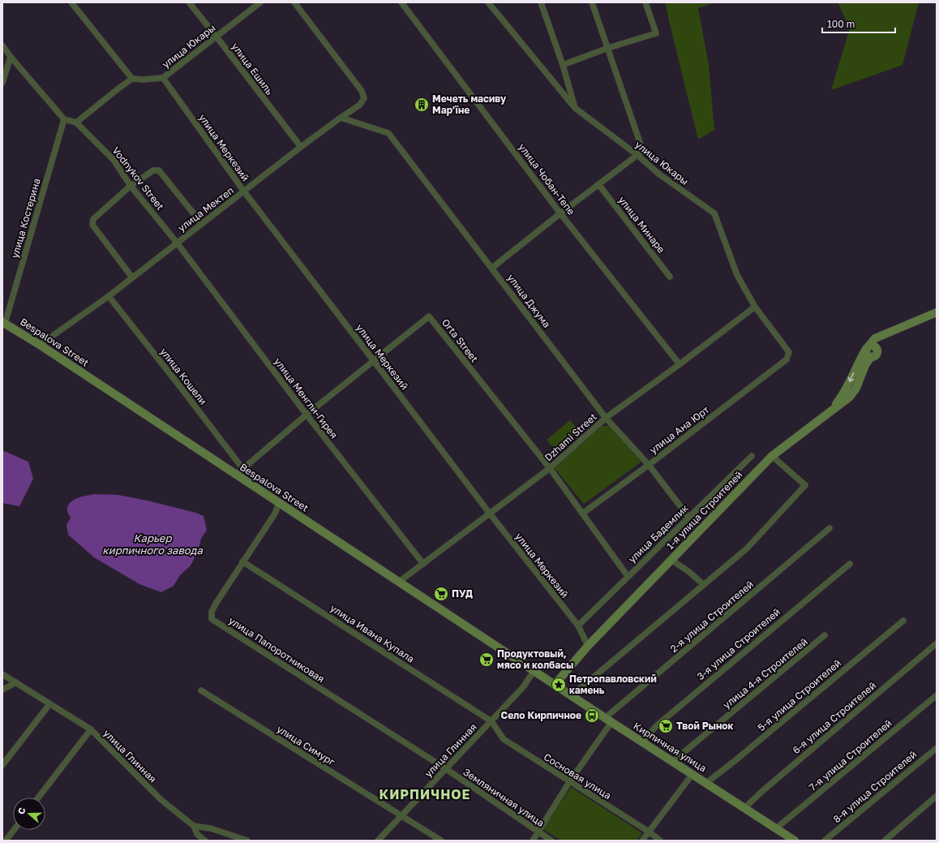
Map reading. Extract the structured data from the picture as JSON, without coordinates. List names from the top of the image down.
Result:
{
  "streets": {
    "main road": ["Bespalova Street", "1-я улица Строителей", "Кирпичная улица"],
    "street": [
      "улица Юкары",
      "улица Ешиль",
      "улица Меркезий",
      "Vodnykov Street",
      "улица Чобан-Тепе",
      "улица Мектеп",
      "улица Костерина",
      "улица Минаре",
      "улица Джума",
      "Orta Street",
      "улица Кошели",
      "улица Менгли-Гирея",
      "улица Ана Юрт",
      "Dzhami Street",
      "улица Бадемлик",
      "2-я улица Строителей",
      "улица Ивана Купала",
      "3-я улица Строителей",
      "улица Папоротниковая",
      "улица 4-я Строителей",
      "5-я улица Строителей",
      "6-я улица Строителей",
      "улица Симург",
      "улица Глинная",
      "7-я улица Строителей",
      "Сосновая улица",
      "8-я улица Строителей",
      "Земляничная улица"
    ]
  },
  "crossings": [
    ["улица Юкары", "улица Ешиль"],
    ["улица Юкары", "улица Меркезий"],
    ["улица Юкары", "улица Ана Юрт"],
    ["улица Юкары", "Dzhami Street"],
    ["улица Ешиль", "улица Мектеп"],
    ["улица Меркезий", "улица Мектеп"],
    ["улица Меркезий", "Orta Street"],
    ["улица Меркезий", "Dzhami Street"],
    ["улица Меркезий", "1-я улица Строителей"],
    ["улица Меркезий", "улица Бадемлик"],
    ["Vodnykov Street", "улица Мектеп"],
    ["Vodnykov Street", "улица Менгли-Гирея"],
    ["улица Чобан-Тепе", "Dzhami Street"],
    ["улица Мектеп", "улица Джума"],
    ["улица Мектеп", "Bespalova Street"],
    ["улица Мектеп", "улица Кошели"],
    ["улица Мектеп", "улица Менгли-Гирея"],
    ["улица Костерина", "Bespalova Street"],
    ["улица Джума", "улица Ана Юрт"],
    ["улица Джума", "Dzhami Street"],
    ["улица Джума", "улица Бадемлик"],
    ["Orta Street", "Bespalova Street"],
    ["Orta Street", "улица Кошели"],
    ["Orta Street", "улица Менгли-Гирея"],
    ["Orta Street", "улица Ана Юрт"],
    ["Orta Street", "Dzhami Street"],
    ["Orta Street", "улица Бадемлик"],
    ["Bespalova Street", "Dzhami Street"],
    ["Bespalova Street", "улица Папоротниковая"],
    ["Bespalova Street", "Кирпичная улица"],
    ["Bespalova Street", "улица Глинная"],
    ["улица Менгли-Гирея", "Dzhami Street"],
    ["1-я улица Строителей", "Кирпичная улица"],
    ["2-я улица Строителей", "Кирпичная улица"],
    ["2-я улица Строителей", "Сосновая улица"],
    ["2-я улица Строителей", "Земляничная улица"],
    ["улица Ивана Купала", "улица Папоротниковая"],
    ["улица Ивана Купала", "улица Глинная"],
    ["улица Ивана Купала", "Сосновая улица"],
    ["3-я улица Строителей", "Кирпичная улица"],
    ["улица Папоротниковая", "улица Глинная"],
    ["улица Папоротниковая", "Земляничная улица"],
    ["улица 4-я Строителей", "Кирпичная улица"],
    ["5-я улица Строителей", "Кирпичная улица"],
    ["6-я улица Строителей", "Кирпичная улица"],
    ["улица Симург", "улица Глинная"],
    ["Кирпичная улица", "улица Глинная"],
    ["Кирпичная улица", "7-я улица Строителей"],
    ["улица Глинная", "Сосновая улица"],
    ["улица Глинная", "Земляничная улица"]
  ],
  "districts": ["КИРПИЧНОЕ"],
  "water": ["Карьер кирпичного завода"],
  "places": {
    "building": ["Мечеть масиву Мар'їне"],
    "supermarket": ["ПУД", "Продуктовый, мясо и колбасы", "Твой Рынок"],
    "place": ["Петропавловский камень"],
    "bus stop": ["Село Кирпичное"]
  },
  "scale_bar": "100 m",
  "north": "left"
}
